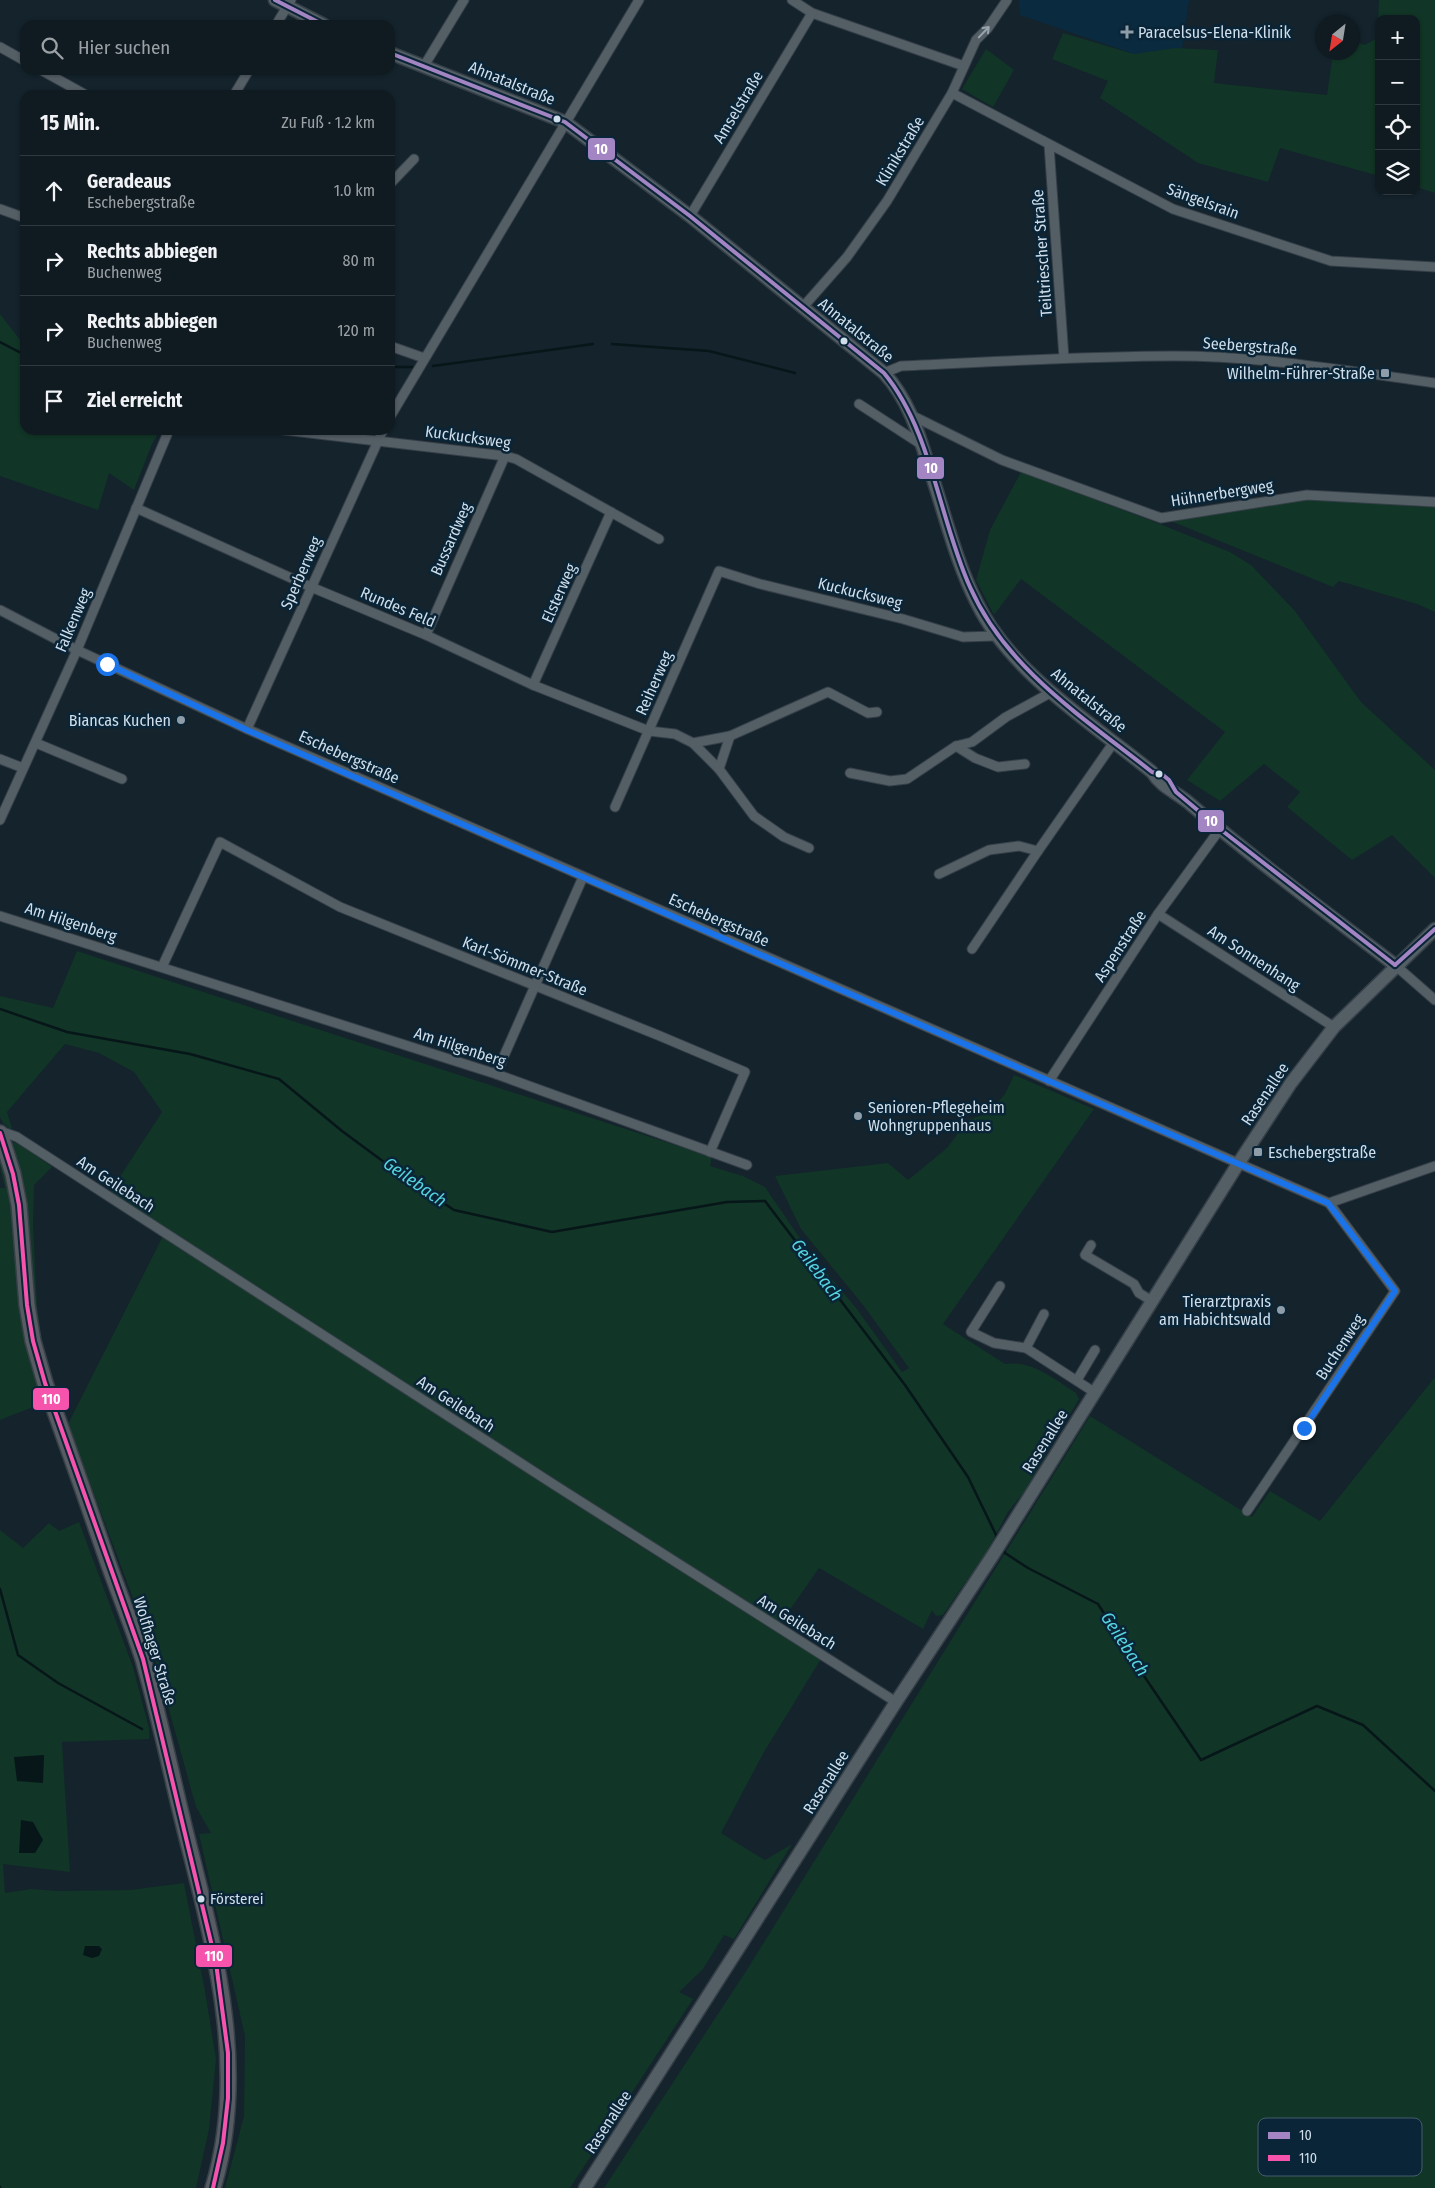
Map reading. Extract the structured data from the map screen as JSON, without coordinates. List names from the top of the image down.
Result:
{
  "streets": {
    "main road": ["Ahnatalstraße", "Rasenallee", "Wolfhager Straße"],
    "street": [
      "Amselstraße",
      "Klinikstraße",
      "Sängelsrain",
      "Teiltriescher Straße",
      "Seebergstraße",
      "Kuckucksweg",
      "Hühnerbergweg",
      "Bussardweg",
      "Sperberweg",
      "Elsterweg",
      "Rundes Feld",
      "Falkenweg",
      "Reiherweg",
      "Eschebergstraße",
      "Am Hilgenberg",
      "Aspenstraße",
      "Am Sonnenhang",
      "Karl-Sömmer-Straße",
      "Am Geilebach",
      "Buchenweg"
    ]
  },
  "crossings": [
    ["Ahnatalstraße", "Amselstraße"],
    ["Ahnatalstraße", "Klinikstraße"],
    ["Ahnatalstraße", "Seebergstraße"],
    ["Ahnatalstraße", "Kuckucksweg"],
    ["Ahnatalstraße", "Hühnerbergweg"],
    ["Ahnatalstraße", "Aspenstraße"],
    ["Ahnatalstraße", "Rasenallee"],
    ["Klinikstraße", "Sängelsrain"],
    ["Sängelsrain", "Teiltriescher Straße"],
    ["Teiltriescher Straße", "Seebergstraße"],
    ["Kuckucksweg", "Bussardweg"],
    ["Kuckucksweg", "Sperberweg"],
    ["Kuckucksweg", "Elsterweg"],
    ["Kuckucksweg", "Reiherweg"],
    ["Bussardweg", "Rundes Feld"],
    ["Sperberweg", "Rundes Feld"],
    ["Sperberweg", "Eschebergstraße"],
    ["Elsterweg", "Rundes Feld"],
    ["Rundes Feld", "Falkenweg"],
    ["Rundes Feld", "Reiherweg"],
    ["Falkenweg", "Eschebergstraße"],
    ["Eschebergstraße", "Aspenstraße"],
    ["Eschebergstraße", "Rasenallee"],
    ["Eschebergstraße", "Buchenweg"],
    ["Am Hilgenberg", "Karl-Sömmer-Straße"],
    ["Aspenstraße", "Am Sonnenhang"],
    ["Am Sonnenhang", "Rasenallee"],
    ["Rasenallee", "Am Geilebach"],
    ["Am Geilebach", "Wolfhager Straße"]
  ],
  "water": ["Geilebach"],
  "places": {
    "health": ["Paracelsus-Elena-Klinik"],
    "transit": ["Wilhelm-Führer-Straße", "Eschebergstraße"],
    "other": [
      "Biancas Kuchen",
      "Senioren-Pflegeheim Wohngruppenhaus",
      "Tierarztpraxis am Habichtswald",
      "Försterei"
    ]
  },
  "lines": ["transit line 10", "transit line 110"],
  "legend": ["10", "110"],
  "north": "bottom left",
  "page": {
    "map_buttons": ["+", "−"],
    "search": "Hier suchen",
    "heading": ["15 Min.", "Zu Fuß · 1.2 km"],
    "list": [
      ["Geradeaus", "Eschebergstraße", "1.0 km"],
      ["Rechts abbiegen", "Buchenweg", "80 m"],
      ["Rechts abbiegen", "Buchenweg", "120 m"],
      "Ziel erreicht"
    ]
  }
}
